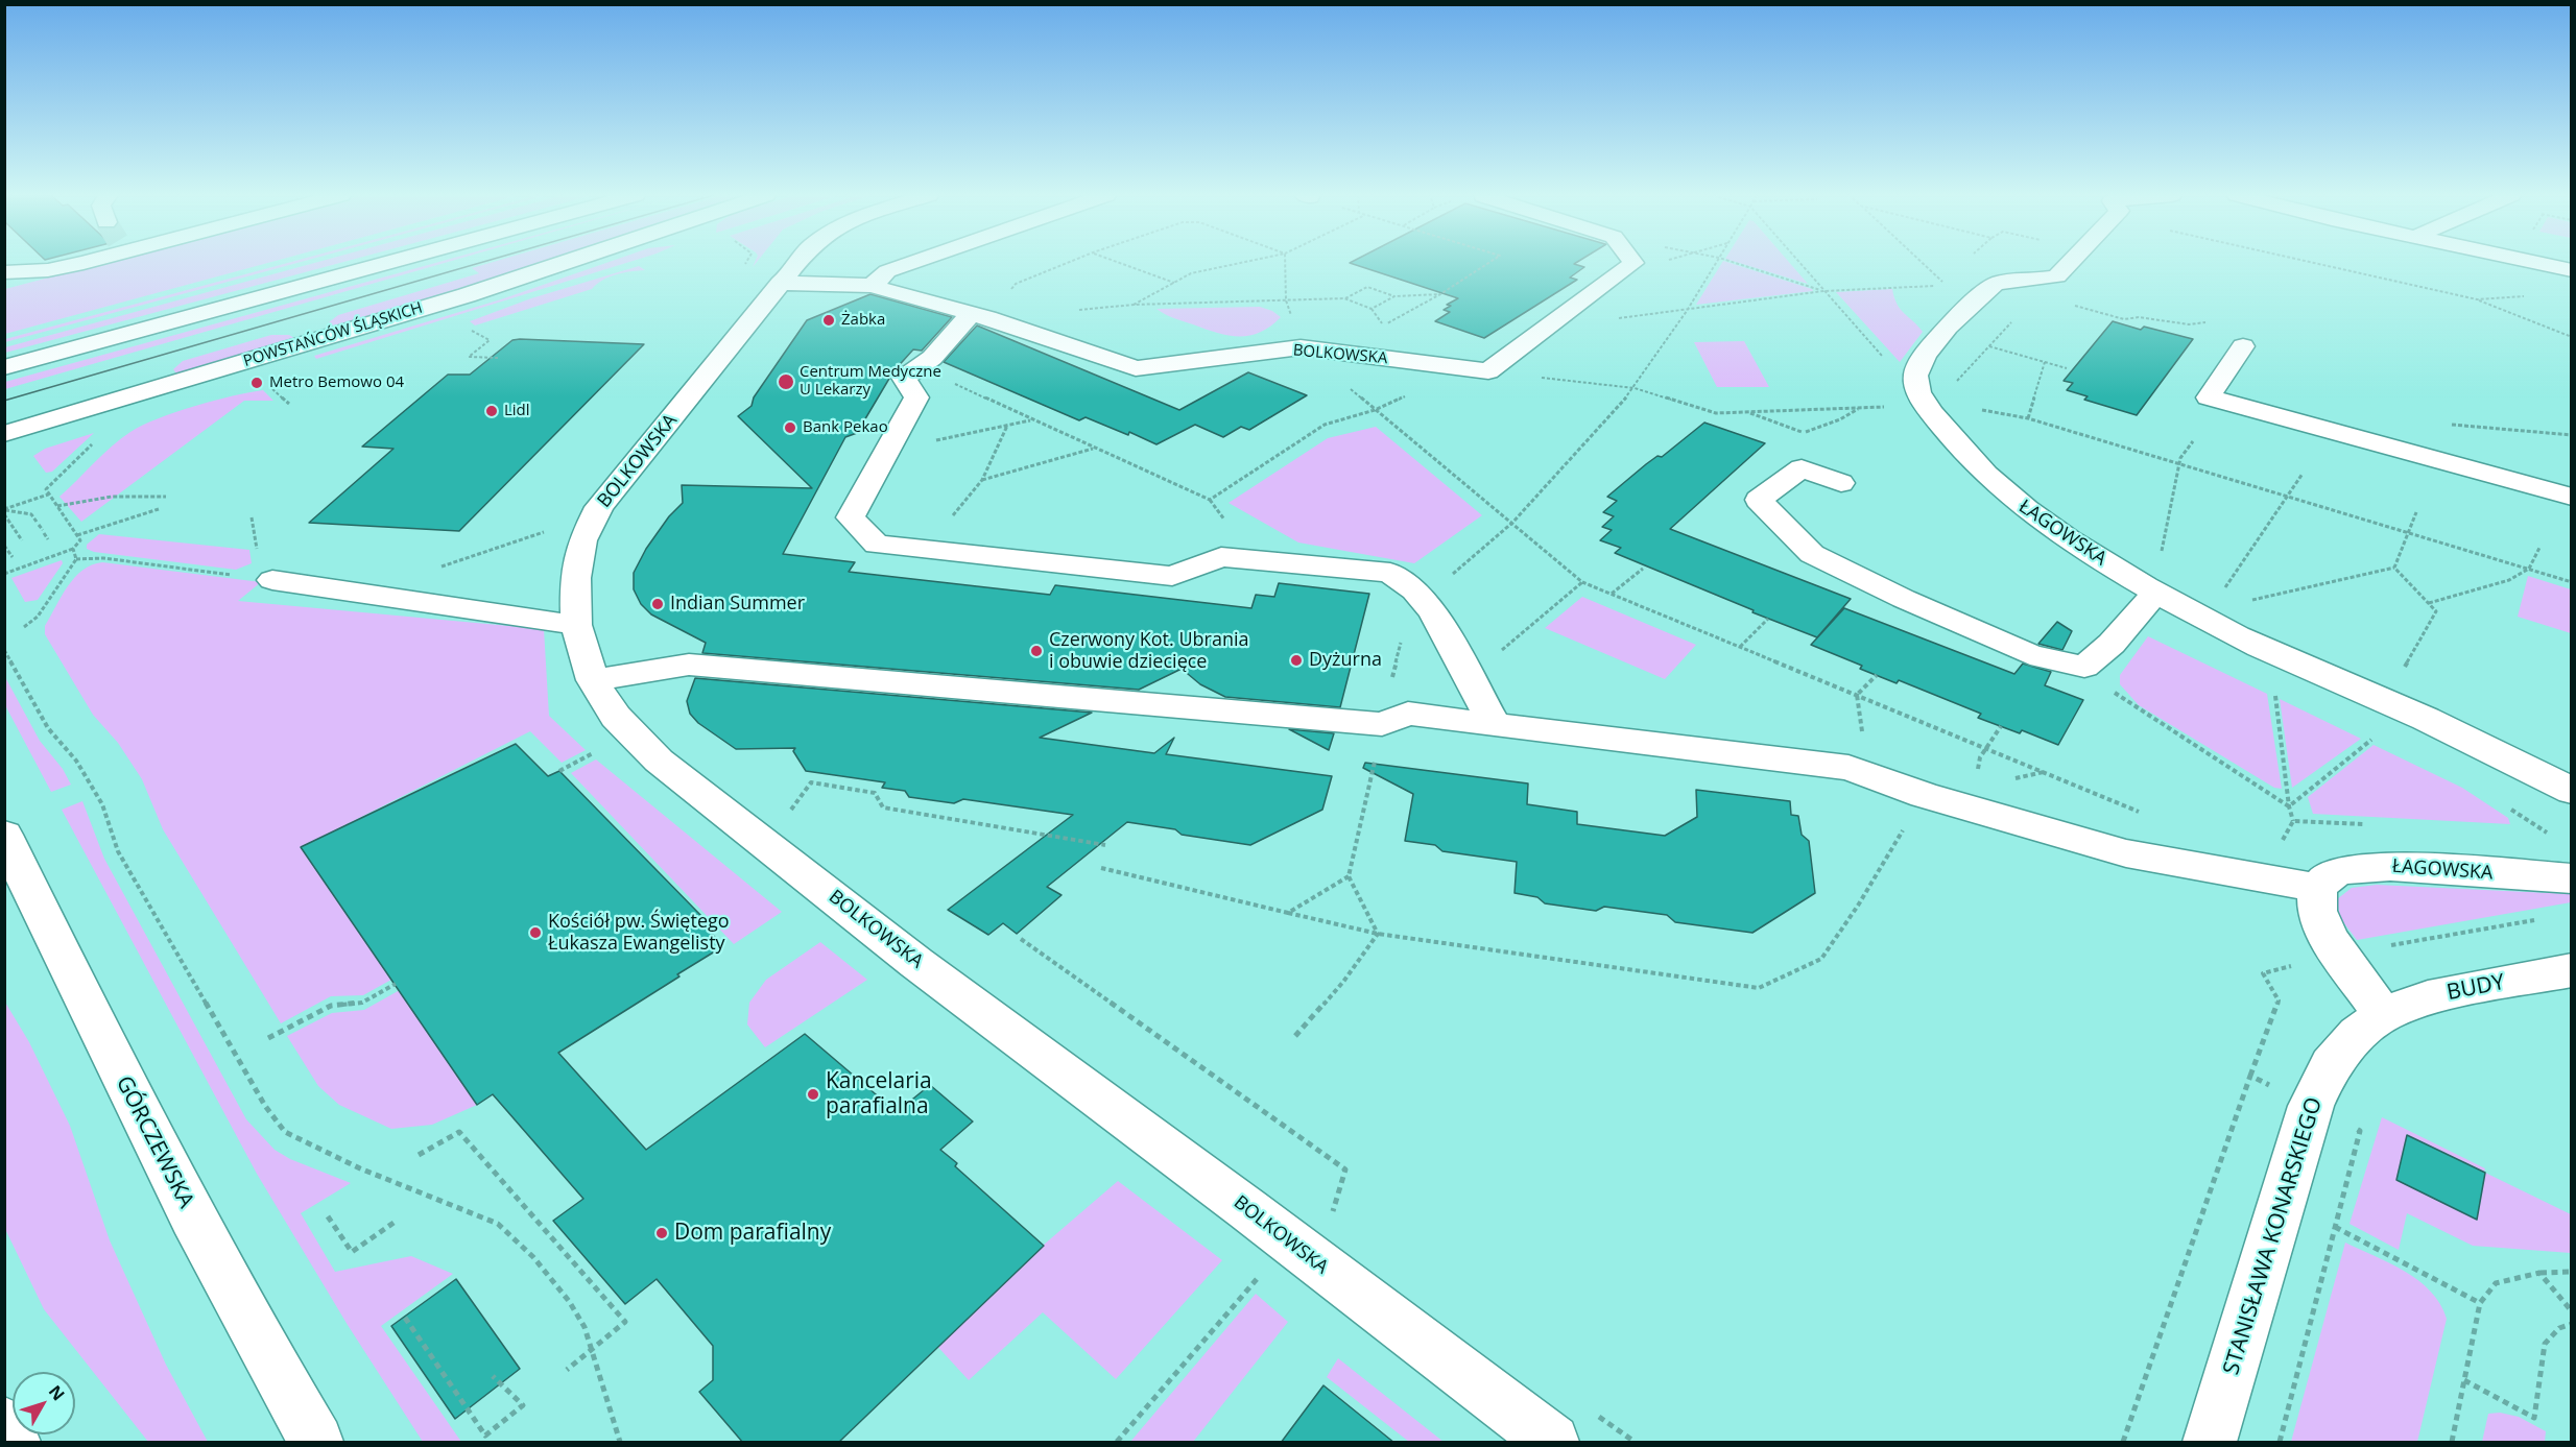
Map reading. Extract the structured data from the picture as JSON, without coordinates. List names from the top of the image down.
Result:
{
  "streets": {
    "street": [
      "POWSTAŃCÓW ŚLĄSKICH",
      "BOLKOWSKA",
      "ŁAGOWSKA",
      "BUDY",
      "GÓRCZEWSKA",
      "STANISŁAWA KONARSKIEGO"
    ]
  },
  "crossings": [
    ["BUDY", "STANISŁAWA KONARSKIEGO"]
  ],
  "places": [
    "Żabka",
    "Centrum Medyczne U Lekarzy",
    "Metro Bemowo 04",
    "Lidl",
    "Bank Pekao",
    "Indian Summer",
    "Czerwony Kot. Ubrania i obuwie dziecięce",
    "Dyżurna",
    "Kościół pw. Świętego Łukasza Ewangelisty",
    "Kancelaria parafialna",
    "Dom parafialny"
  ],
  "north": "top right"
}
